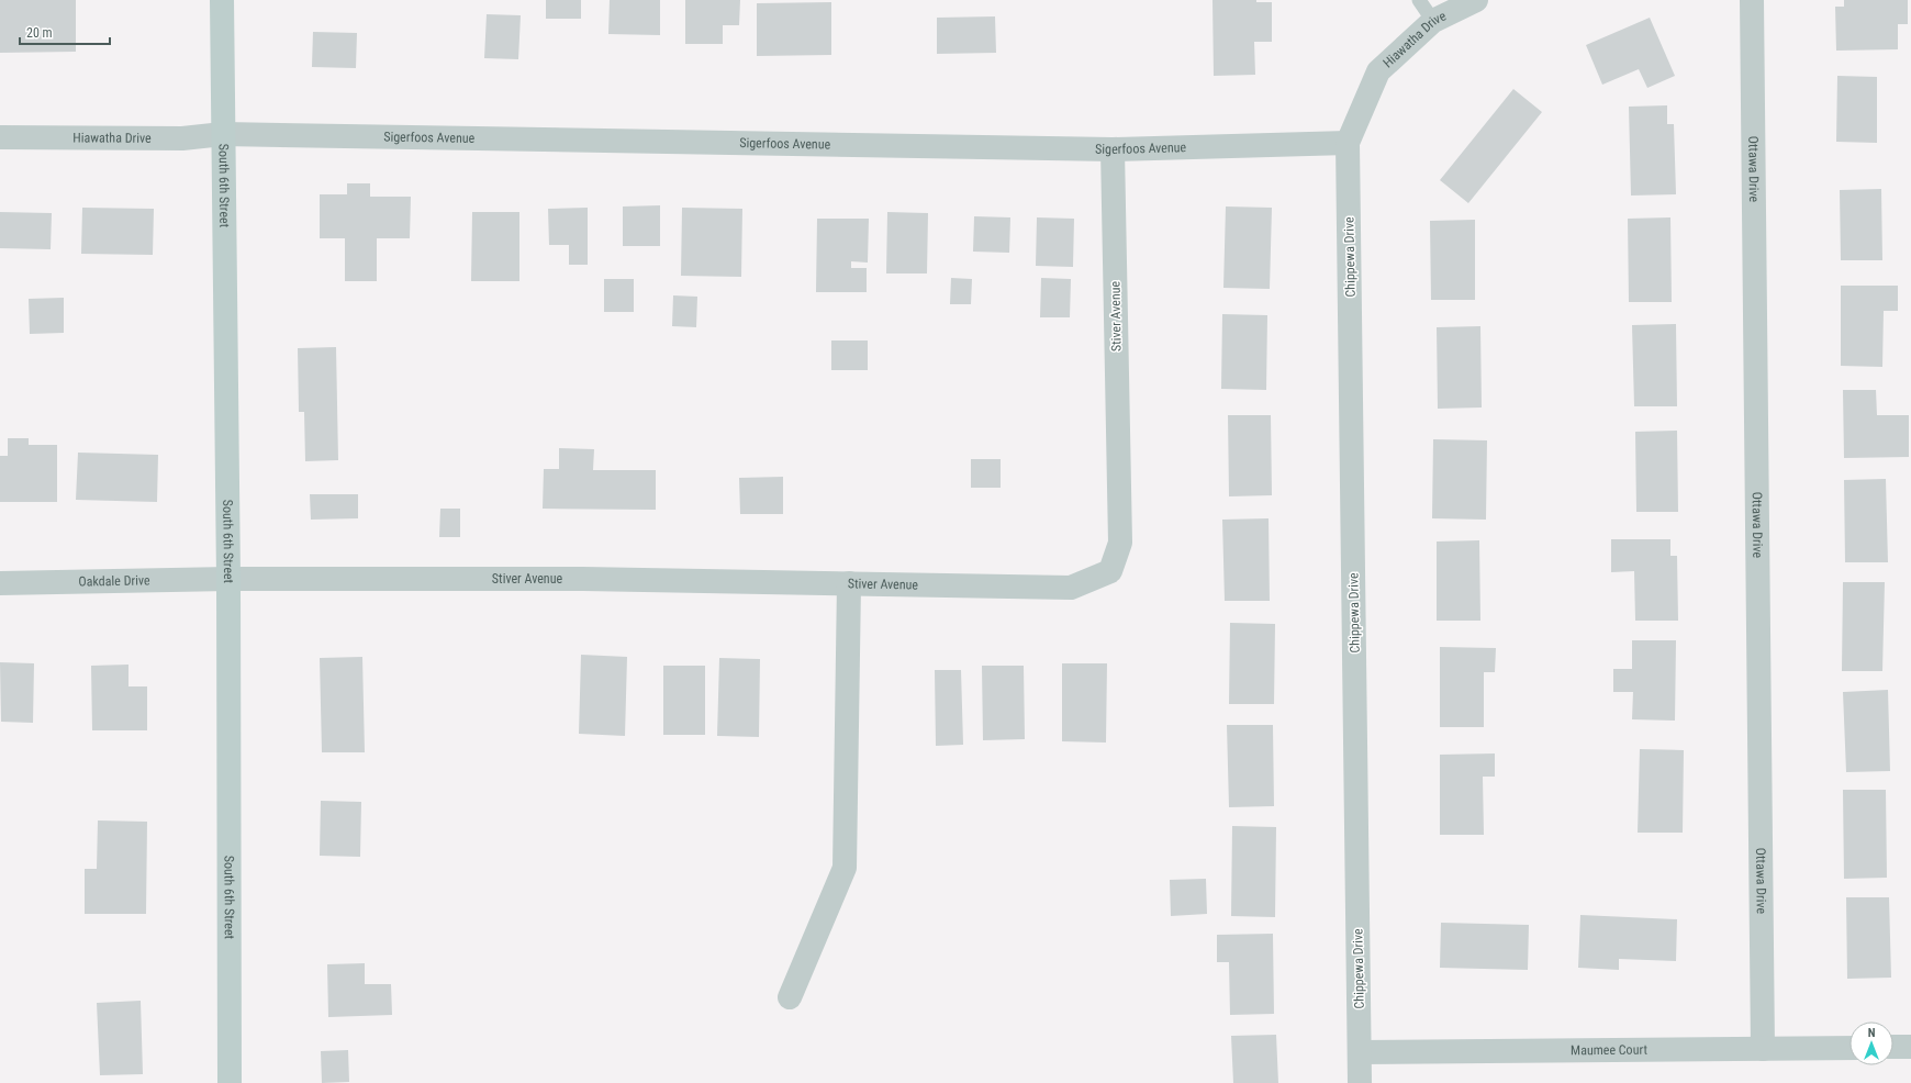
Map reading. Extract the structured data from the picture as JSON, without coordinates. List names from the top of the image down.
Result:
{
  "streets": {
    "street": [
      "Hiawatha Drive",
      "Sigerfoos Avenue",
      "Ottawa Drive",
      "South 6th Street",
      "Chippewa Drive",
      "Stiver Avenue",
      "Oakdale Drive",
      "Maumee Court"
    ]
  },
  "crossings": [
    ["Hiawatha Drive", "Sigerfoos Avenue"],
    ["Hiawatha Drive", "South 6th Street"],
    ["Hiawatha Drive", "Chippewa Drive"],
    ["Sigerfoos Avenue", "South 6th Street"],
    ["Sigerfoos Avenue", "Chippewa Drive"],
    ["Sigerfoos Avenue", "Stiver Avenue"],
    ["Ottawa Drive", "Maumee Court"],
    ["South 6th Street", "Stiver Avenue"],
    ["South 6th Street", "Oakdale Drive"],
    ["Chippewa Drive", "Maumee Court"],
    ["Stiver Avenue", "Oakdale Drive"]
  ],
  "scale_bar": "20 m",
  "north": "top"
}
